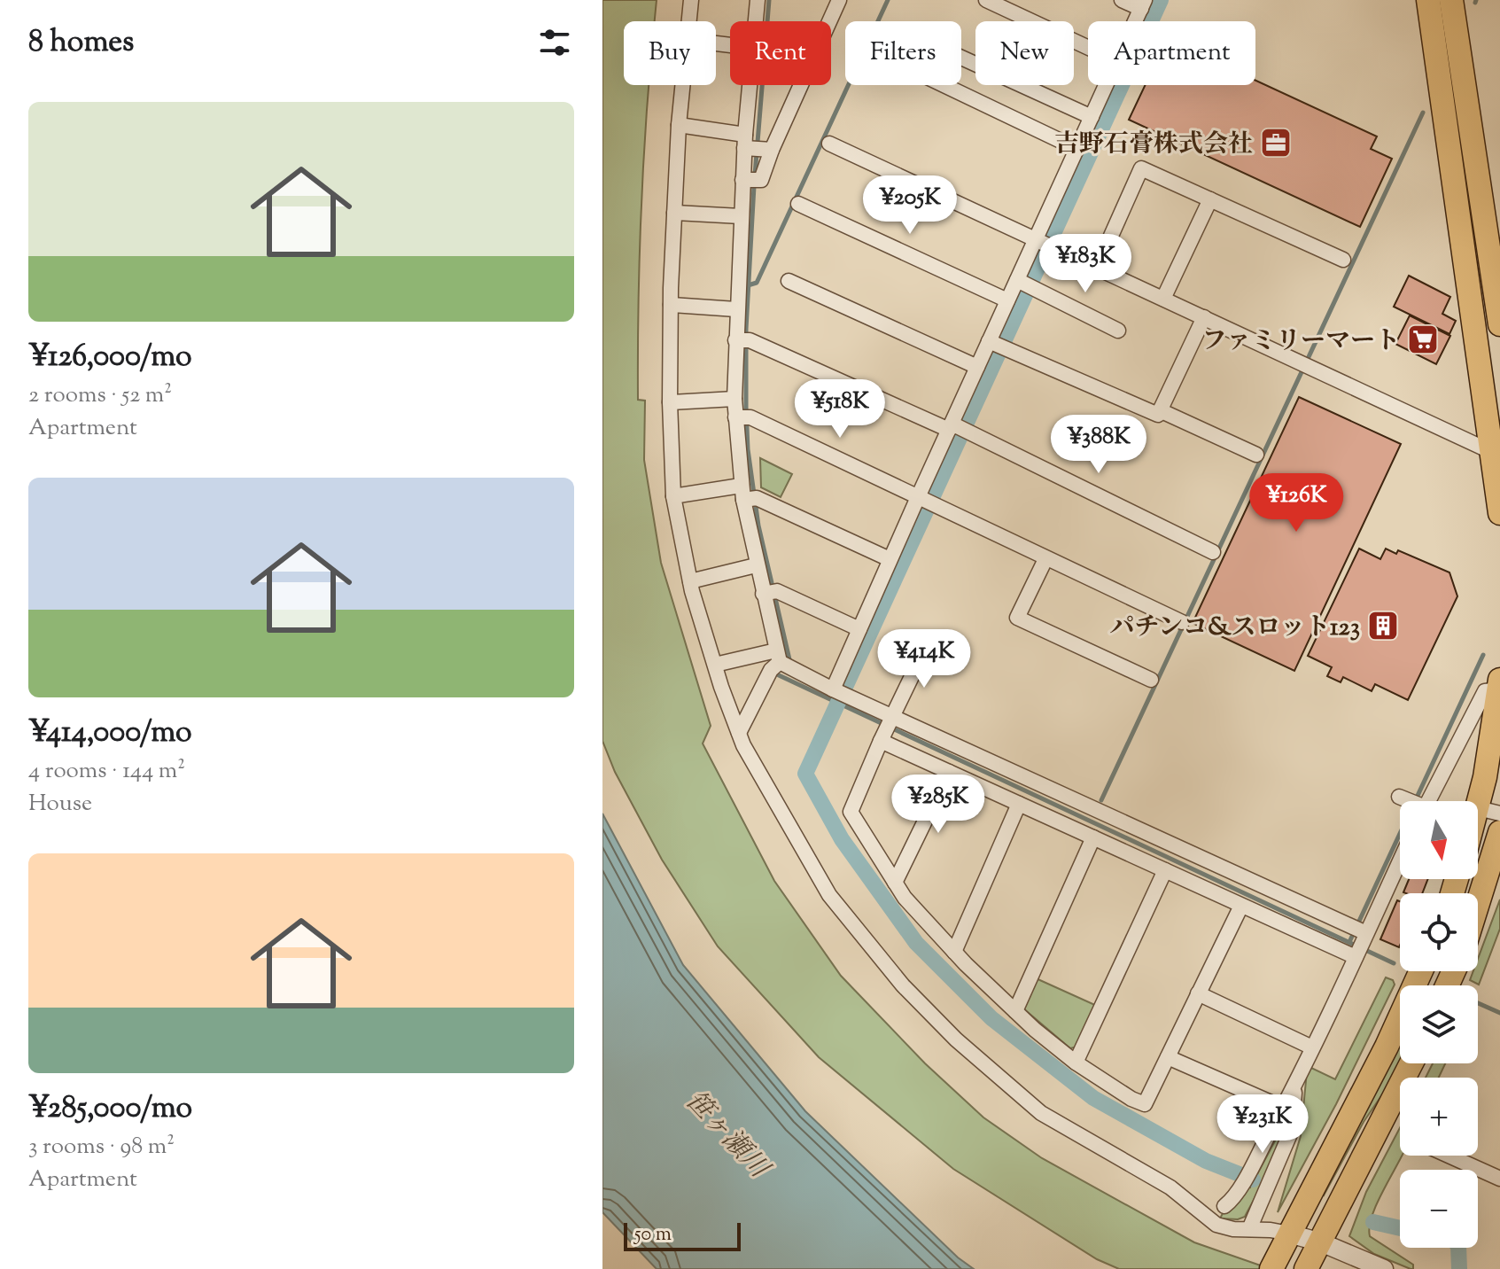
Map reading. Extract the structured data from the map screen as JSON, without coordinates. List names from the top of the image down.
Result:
{
  "water": ["笹ヶ瀬川"],
  "places": {
    "office": ["吉野石膏株式会社"],
    "supermarket": ["ファミリーマート"],
    "building": ["パチンコ&スロット123"]
  },
  "scale_bar": "50 m",
  "north": "bottom",
  "page": {
    "heading": "8 homes",
    "chip": [
      "Buy",
      "Rent",
      "Filters",
      "New",
      "Apartment"
    ],
    "list": [
      {
        "name": "¥126,000/mo",
        "note": "2 rooms · 52 m² · Apartment"
      },
      {
        "name": "¥414,000/mo",
        "note": "4 rooms · 144 m² · House"
      },
      {
        "name": "¥285,000/mo",
        "note": "3 rooms · 98 m² · Apartment"
      }
    ],
    "price": [
      "¥205K",
      "¥183K",
      "¥518K",
      "¥388K",
      "¥126K",
      "¥414K",
      "¥285K",
      "¥231K"
    ],
    "map_buttons": ["+", "−"],
    "scale": "50 m"
  }
}
